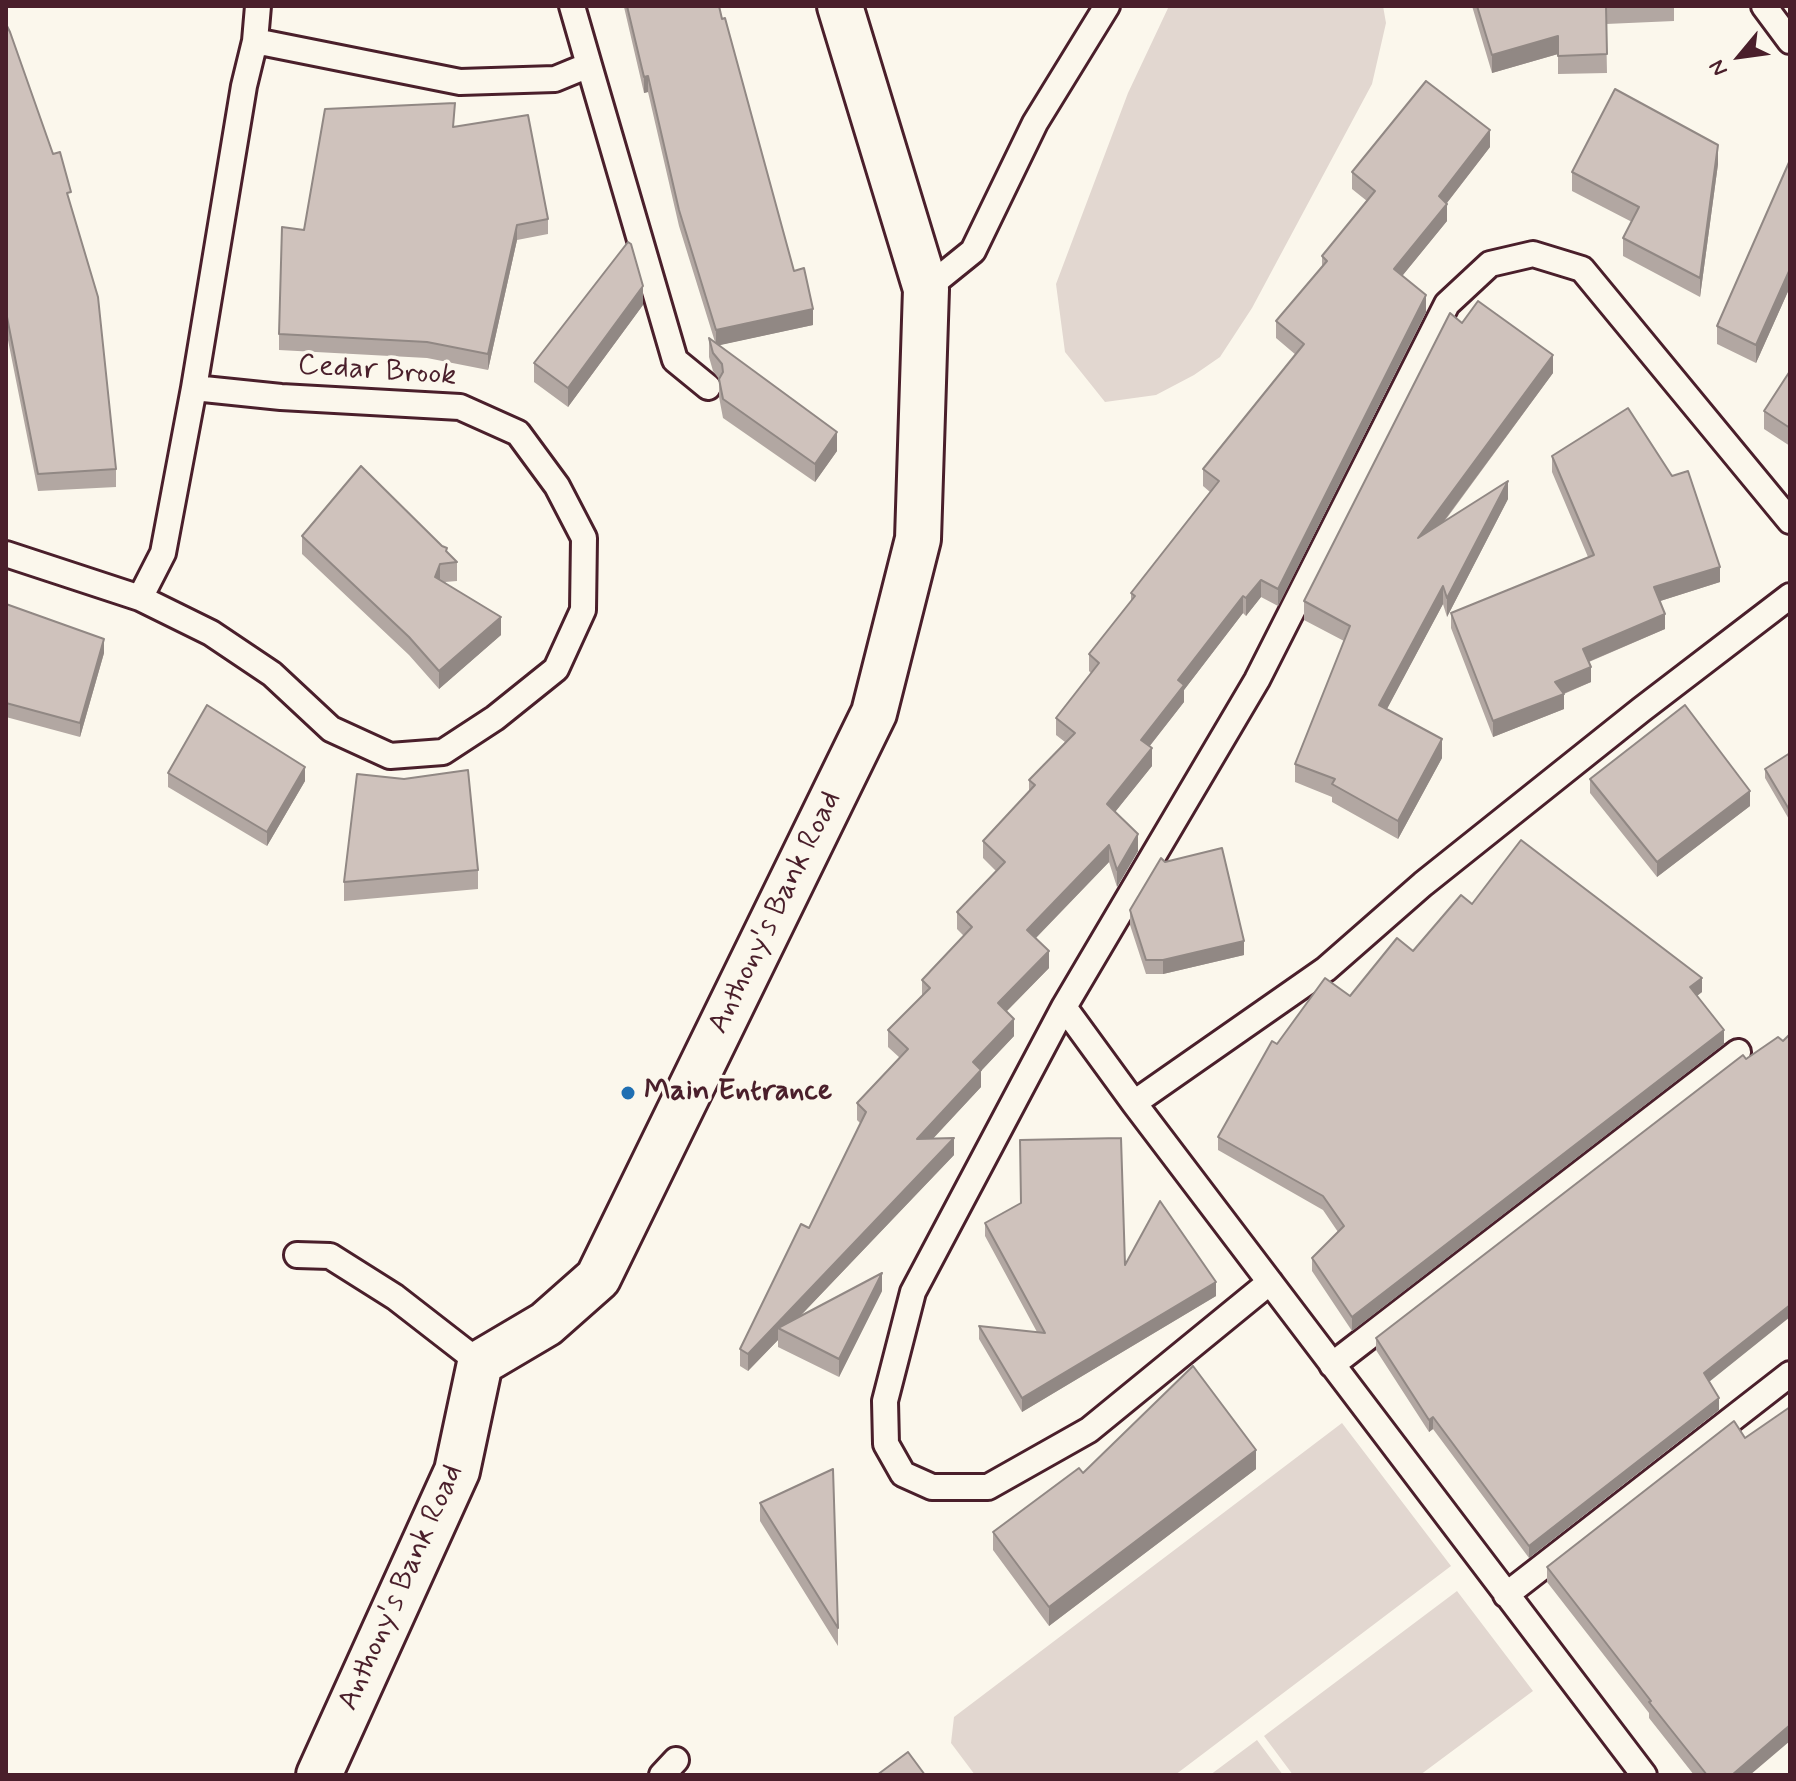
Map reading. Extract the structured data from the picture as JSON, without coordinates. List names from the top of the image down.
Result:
{
  "streets": {
    "street": ["Anthony's Bank Road"],
    "lane": ["Cedar Brook"]
  },
  "places": ["Main Entrance"],
  "north": "bottom left"
}
